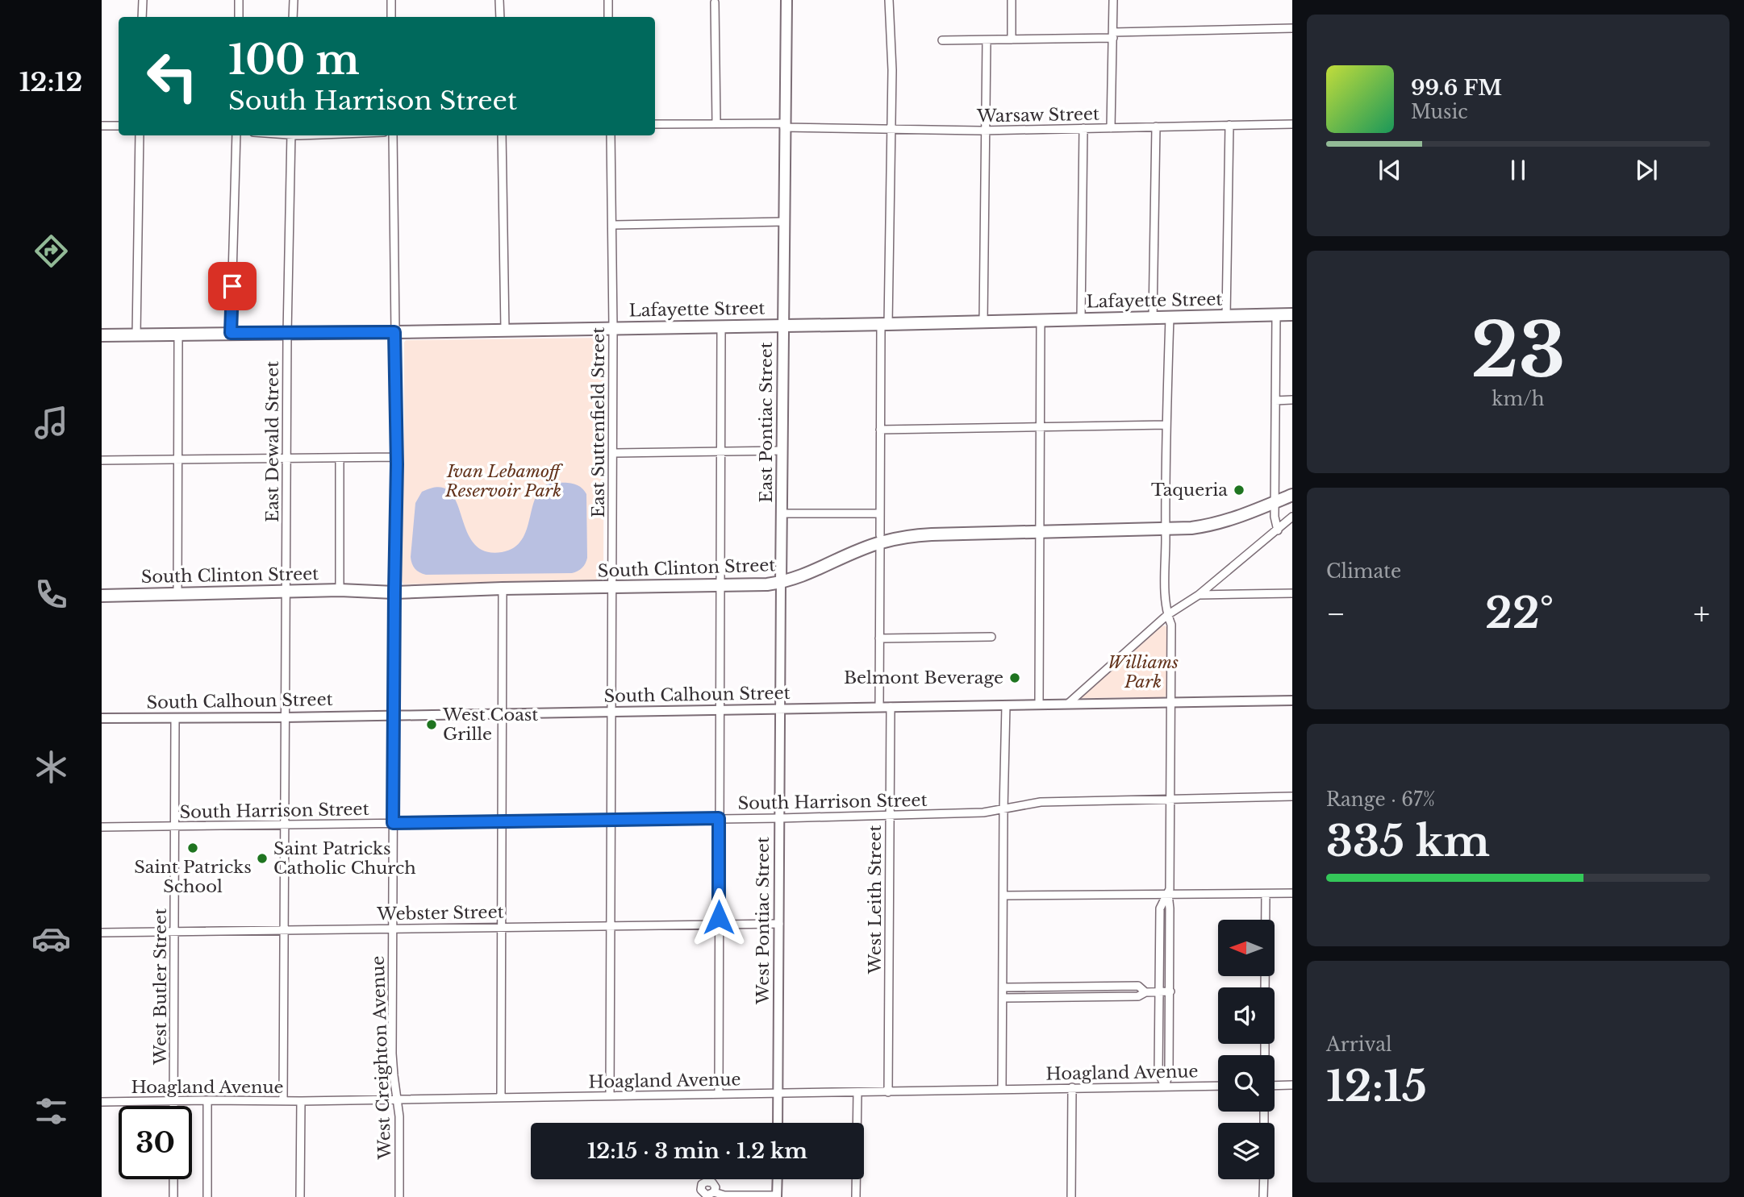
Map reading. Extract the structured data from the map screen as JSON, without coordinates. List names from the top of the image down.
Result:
{
  "streets": {
    "highway": ["Lafayette Street", "South Clinton Street"],
    "main road": ["East Pontiac Street"],
    "street": [
      "Warsaw Street",
      "East Suttenfield Street",
      "East Dewald Street",
      "South Calhoun Street",
      "South Harrison Street",
      "West Leith Street",
      "Webster Street",
      "West Pontiac Street",
      "West Butler Street",
      "West Creighton Avenue",
      "Hoagland Avenue"
    ]
  },
  "crossings": [
    ["Warsaw Street", "East Pontiac Street"],
    ["Lafayette Street", "East Suttenfield Street"],
    ["Lafayette Street", "East Pontiac Street"],
    ["Lafayette Street", "East Dewald Street"],
    ["Lafayette Street", "West Creighton Avenue"],
    ["East Suttenfield Street", "South Clinton Street"],
    ["East Suttenfield Street", "South Calhoun Street"],
    ["East Suttenfield Street", "South Harrison Street"],
    ["East Suttenfield Street", "Webster Street"],
    ["East Suttenfield Street", "Hoagland Avenue"],
    ["East Pontiac Street", "South Clinton Street"],
    ["East Pontiac Street", "South Calhoun Street"],
    ["East Pontiac Street", "West Pontiac Street"],
    ["East Dewald Street", "South Clinton Street"],
    ["East Dewald Street", "South Calhoun Street"],
    ["East Dewald Street", "South Harrison Street"],
    ["East Dewald Street", "Webster Street"],
    ["East Dewald Street", "Hoagland Avenue"],
    ["South Clinton Street", "West Creighton Avenue"],
    ["South Calhoun Street", "West Leith Street"],
    ["South Calhoun Street", "West Pontiac Street"],
    ["South Calhoun Street", "West Butler Street"],
    ["South Calhoun Street", "West Creighton Avenue"],
    ["South Harrison Street", "West Leith Street"],
    ["South Harrison Street", "West Pontiac Street"],
    ["South Harrison Street", "West Butler Street"],
    ["South Harrison Street", "West Creighton Avenue"],
    ["West Leith Street", "Hoagland Avenue"],
    ["Webster Street", "West Pontiac Street"],
    ["Webster Street", "West Butler Street"],
    ["Webster Street", "West Creighton Avenue"],
    ["West Pontiac Street", "Hoagland Avenue"],
    ["West Butler Street", "Hoagland Avenue"],
    ["West Creighton Avenue", "Hoagland Avenue"]
  ],
  "parks": ["Ivan Lebamoff Reservoir Park", "Williams Park"],
  "places": [
    "Taqueria",
    "Belmont Beverage",
    "West Coast Grille",
    "Saint Patricks School",
    "Saint Patricks Catholic Church"
  ],
  "north": "left",
  "page": {
    "tabs": "12:12",
    "turn": ["100 m", "South Harrison Street"],
    "song": ["99.6 FM", "Music"],
    "tile": [
      ["23", "km/h"],
      "Climate",
      ["Range · 67%", "335 km"],
      ["Arrival", "12:15"]
    ],
    "heat": ["−", "22°", "+"],
    "limit": "30",
    "trip": "12:15 · 3 min · 1.2 km"
  }
}
